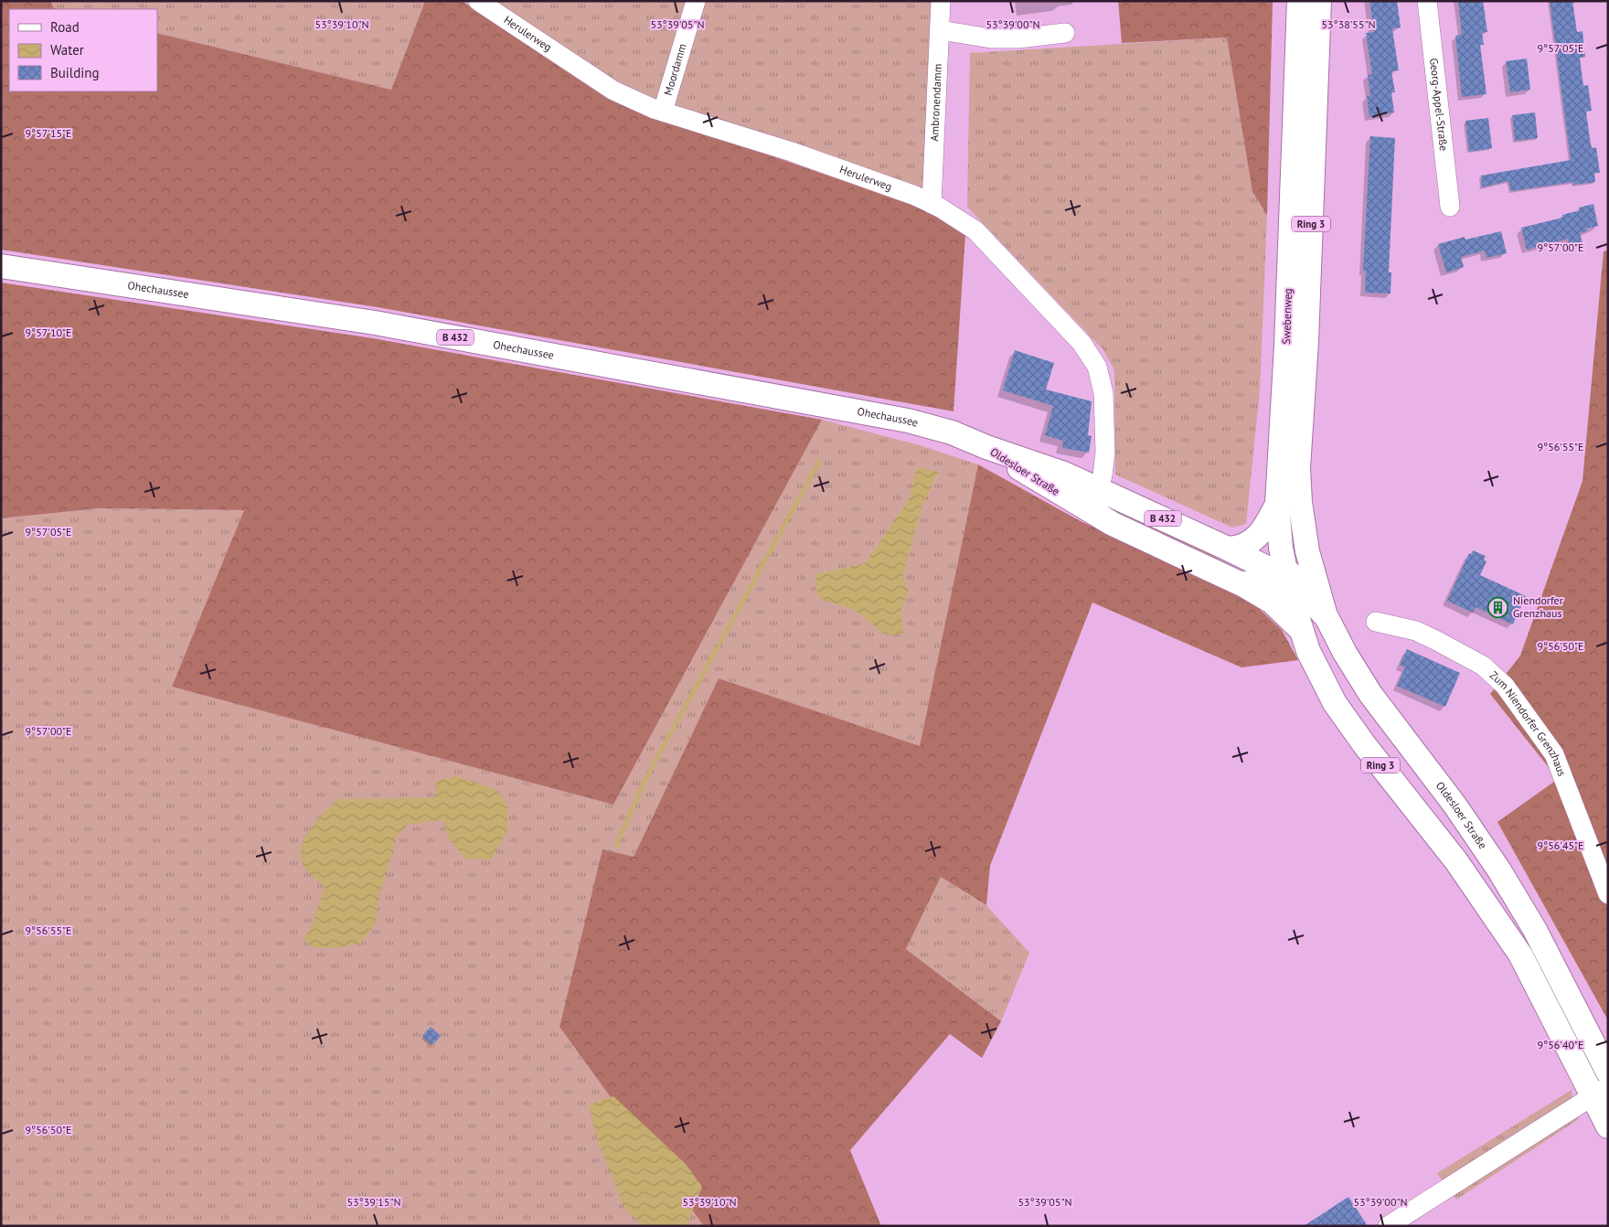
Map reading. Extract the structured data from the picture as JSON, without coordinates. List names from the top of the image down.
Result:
{
  "streets": {
    "main road": [
      "Ring 3",
      "Ohechaussee",
      "Swebenweg",
      "B 432",
      "Oldesloer Straße"
    ],
    "street": [
      "Herulerweg",
      "Moordamm",
      "Ambronendamm",
      "Georg-Appel-Straße",
      "Zum Niendorfer Grenzhaus"
    ]
  },
  "crossings": [
    ["Herulerweg", "Moordamm"],
    ["Herulerweg", "Ambronendamm"],
    ["Herulerweg", "Oldesloer Straße"],
    ["Ring 3", "Swebenweg"],
    ["Ring 3", "B 432"],
    ["Ohechaussee", "Oldesloer Straße"],
    ["Swebenweg", "B 432"],
    ["Swebenweg", "Oldesloer Straße"],
    ["B 432", "Oldesloer Straße"]
  ],
  "places": {
    "building": ["Niendorfer Grenzhaus"]
  },
  "legend": ["Road", "Water", "Building"],
  "coordinates": [
    "53°39'10\"N",
    "53°39'05\"N",
    "53°39'00\"N",
    "53°38'55\"N",
    "9°57'05\"E",
    "9°57'15\"E",
    "9°57'00\"E",
    "9°57'10\"E",
    "9°56'55\"E",
    "9°56'50\"E",
    "9°56'45\"E",
    "9°56'40\"E",
    "53°39'15\"N"
  ]
}
